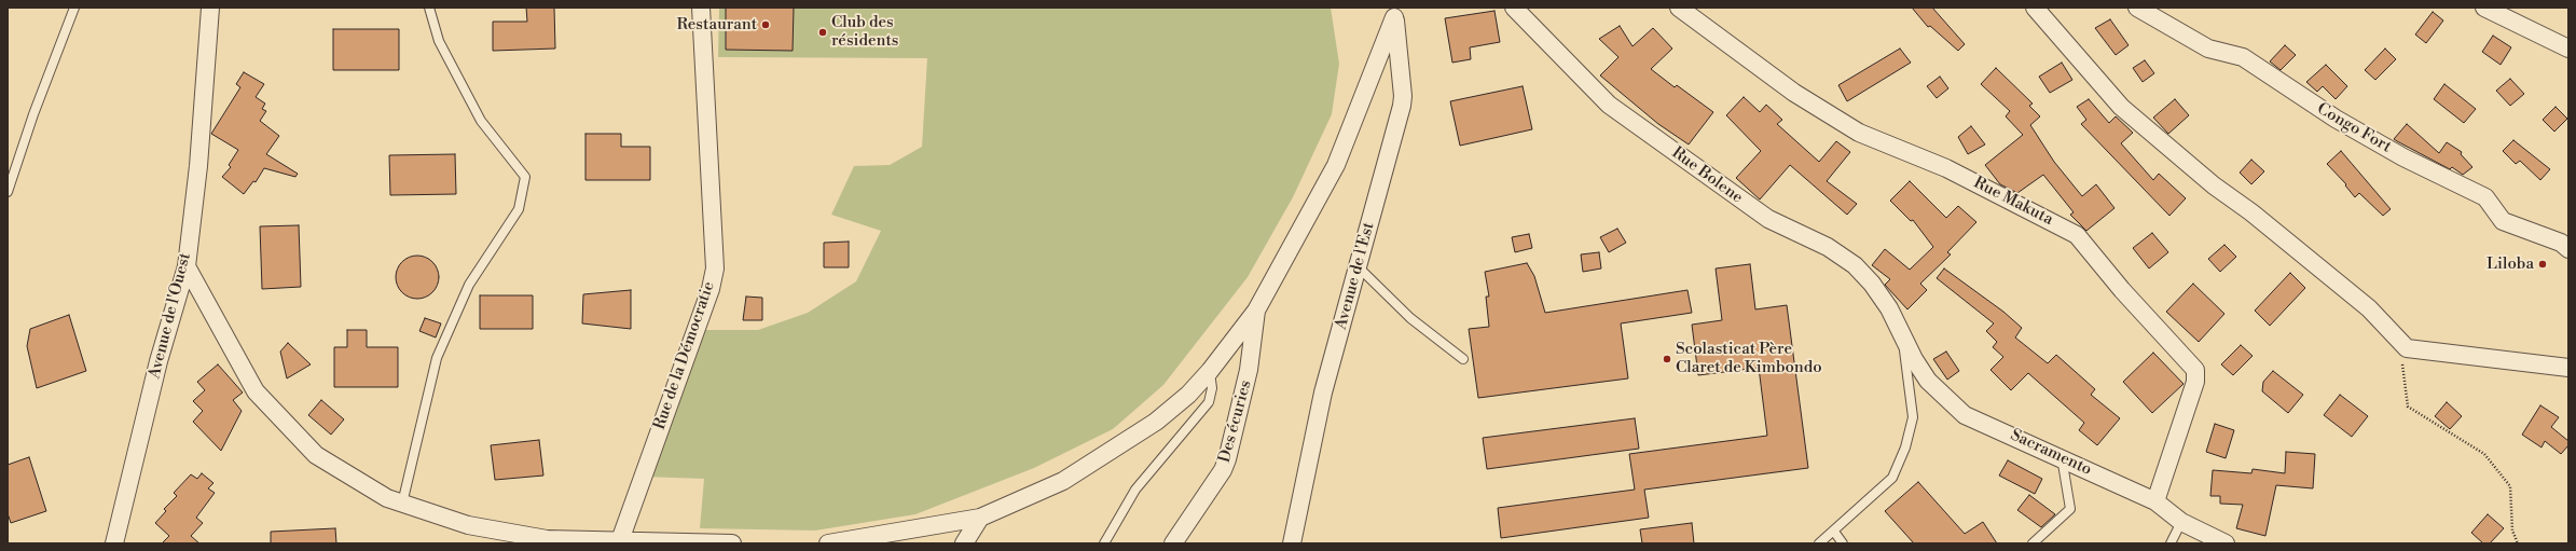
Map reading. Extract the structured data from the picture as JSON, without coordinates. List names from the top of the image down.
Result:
{
  "streets": {
    "street": [
      "Congo Fort",
      "Rue Bolene",
      "Rue Makuta",
      "Avenue de l'Est",
      "Avenue de l'Ouest",
      "Rue de la Démocratie",
      "Des écuries",
      "Sacramento"
    ]
  },
  "crossings": [
    ["Rue Bolene", "Sacramento"],
    ["Rue Makuta", "Sacramento"]
  ],
  "places": [
    "Restaurant",
    "Club des résidents",
    "Liloba",
    "Scolasticat Père Claret de Kimbondo"
  ]
}
